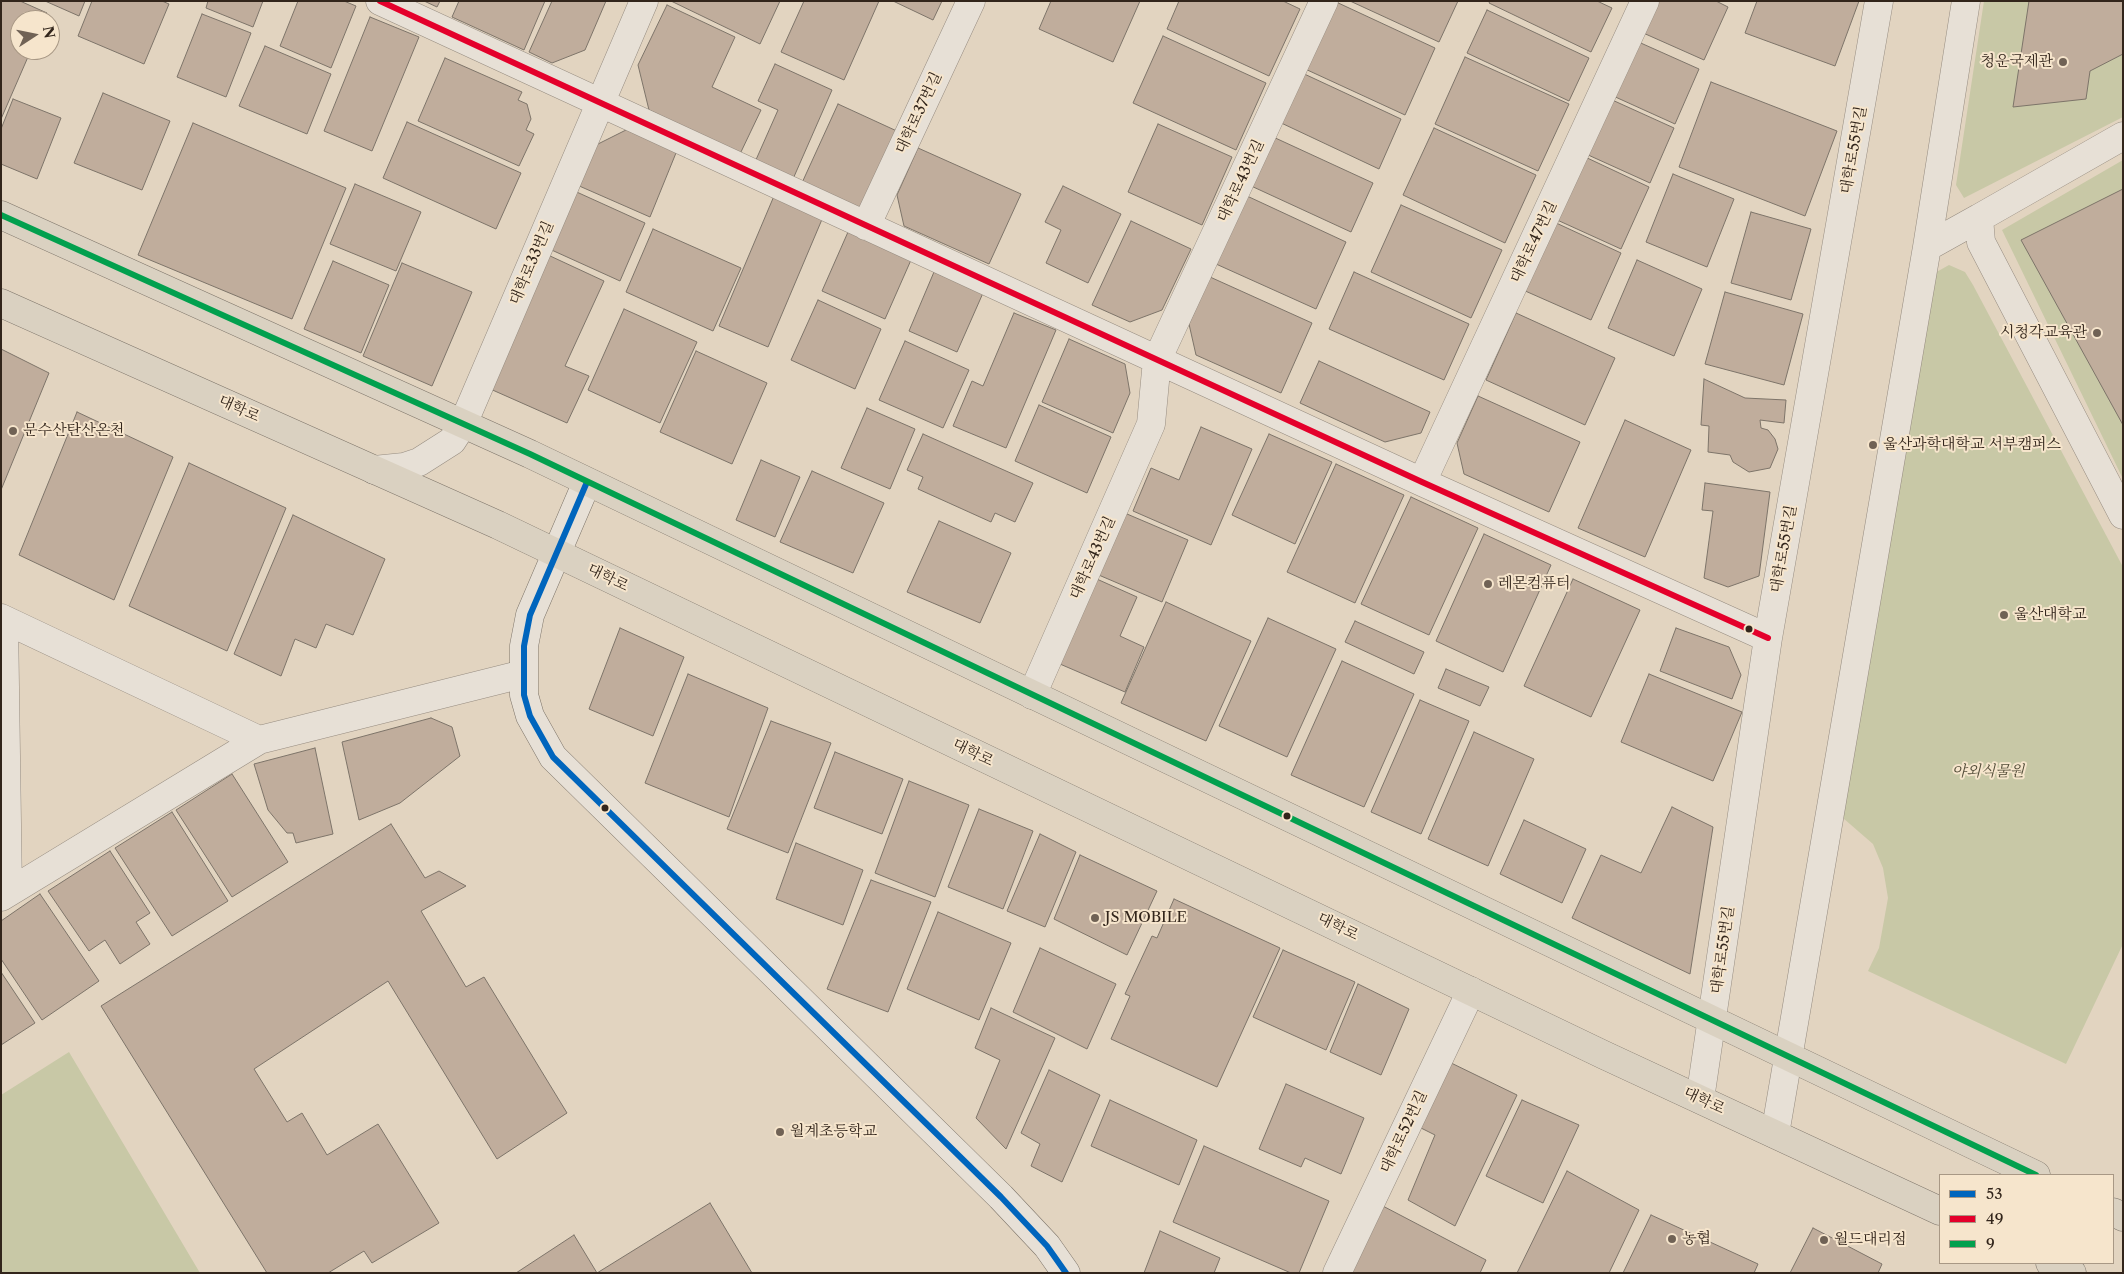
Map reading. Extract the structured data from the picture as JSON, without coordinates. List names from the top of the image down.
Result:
{
  "streets": {
    "main road": ["대학로"],
    "street": [
      "대학로37번길",
      "대학로55번길",
      "대학로43번길",
      "대학로47번길",
      "대학로33번길",
      "대학로52번길"
    ]
  },
  "crossings": [
    ["대학로55번길", "대학로"],
    ["대학로33번길", "대학로"],
    ["대학로", "대학로52번길"]
  ],
  "parks": ["야외식물원"],
  "places": [
    "청운국제관",
    "시청각교육관",
    "문수산탄산온천",
    "울산과학대학교 서부캠퍼스",
    "레몬컴퓨터",
    "울산대학교",
    "JS MOBILE",
    "월계초등학교",
    "농협",
    "월드대리점"
  ],
  "lines": ["transit line 49", "transit line 9", "transit line 53"],
  "legend": ["53", "49", "9"],
  "north": "right"
}
